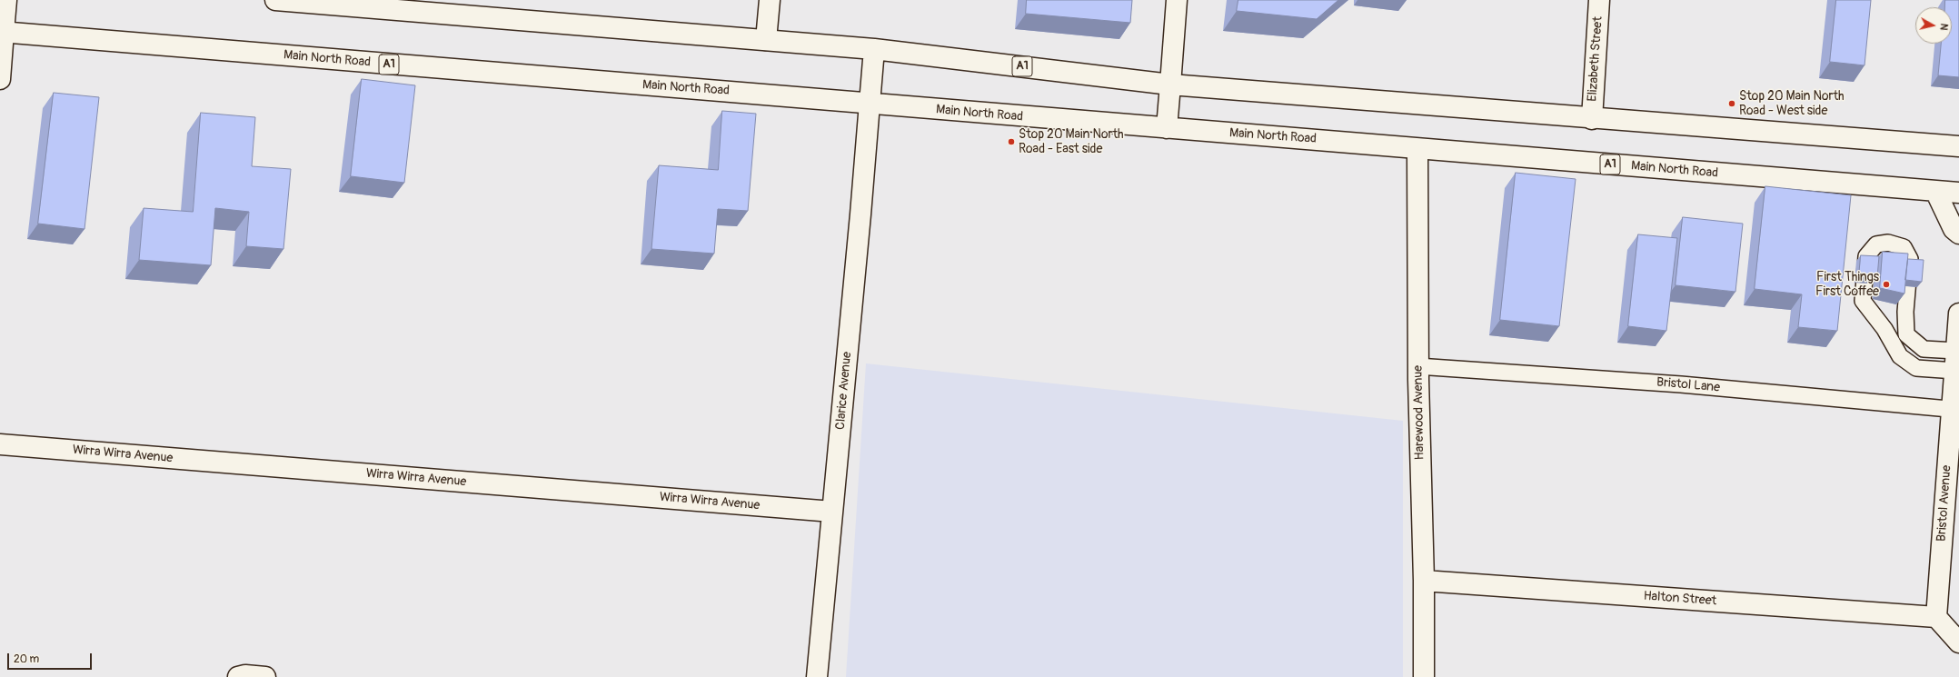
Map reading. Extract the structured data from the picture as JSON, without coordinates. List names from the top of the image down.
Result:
{
  "streets": {
    "main road": [
      "Main North Road",
      "Elizabeth Street",
      "A1",
      "Clarice Avenue",
      "Harewood Avenue",
      "Wirra Wirra Avenue",
      "Bristol Avenue",
      "Halton Street"
    ],
    "lane": ["Bristol Lane"]
  },
  "crossings": [
    ["Main North Road", "Clarice Avenue"],
    ["Main North Road", "Harewood Avenue"],
    ["Elizabeth Street", "A1"],
    ["A1", "Clarice Avenue"],
    ["Bristol Lane", "Harewood Avenue"],
    ["Bristol Lane", "Bristol Avenue"],
    ["Clarice Avenue", "Wirra Wirra Avenue"],
    ["Harewood Avenue", "Halton Street"],
    ["Bristol Avenue", "Halton Street"]
  ],
  "places": ["Stop 20 Main North Road - West side", "Stop 20 Main North Road - East side", "First Things First Coffee"],
  "scale_bar": "20 m",
  "north": "right"
}
